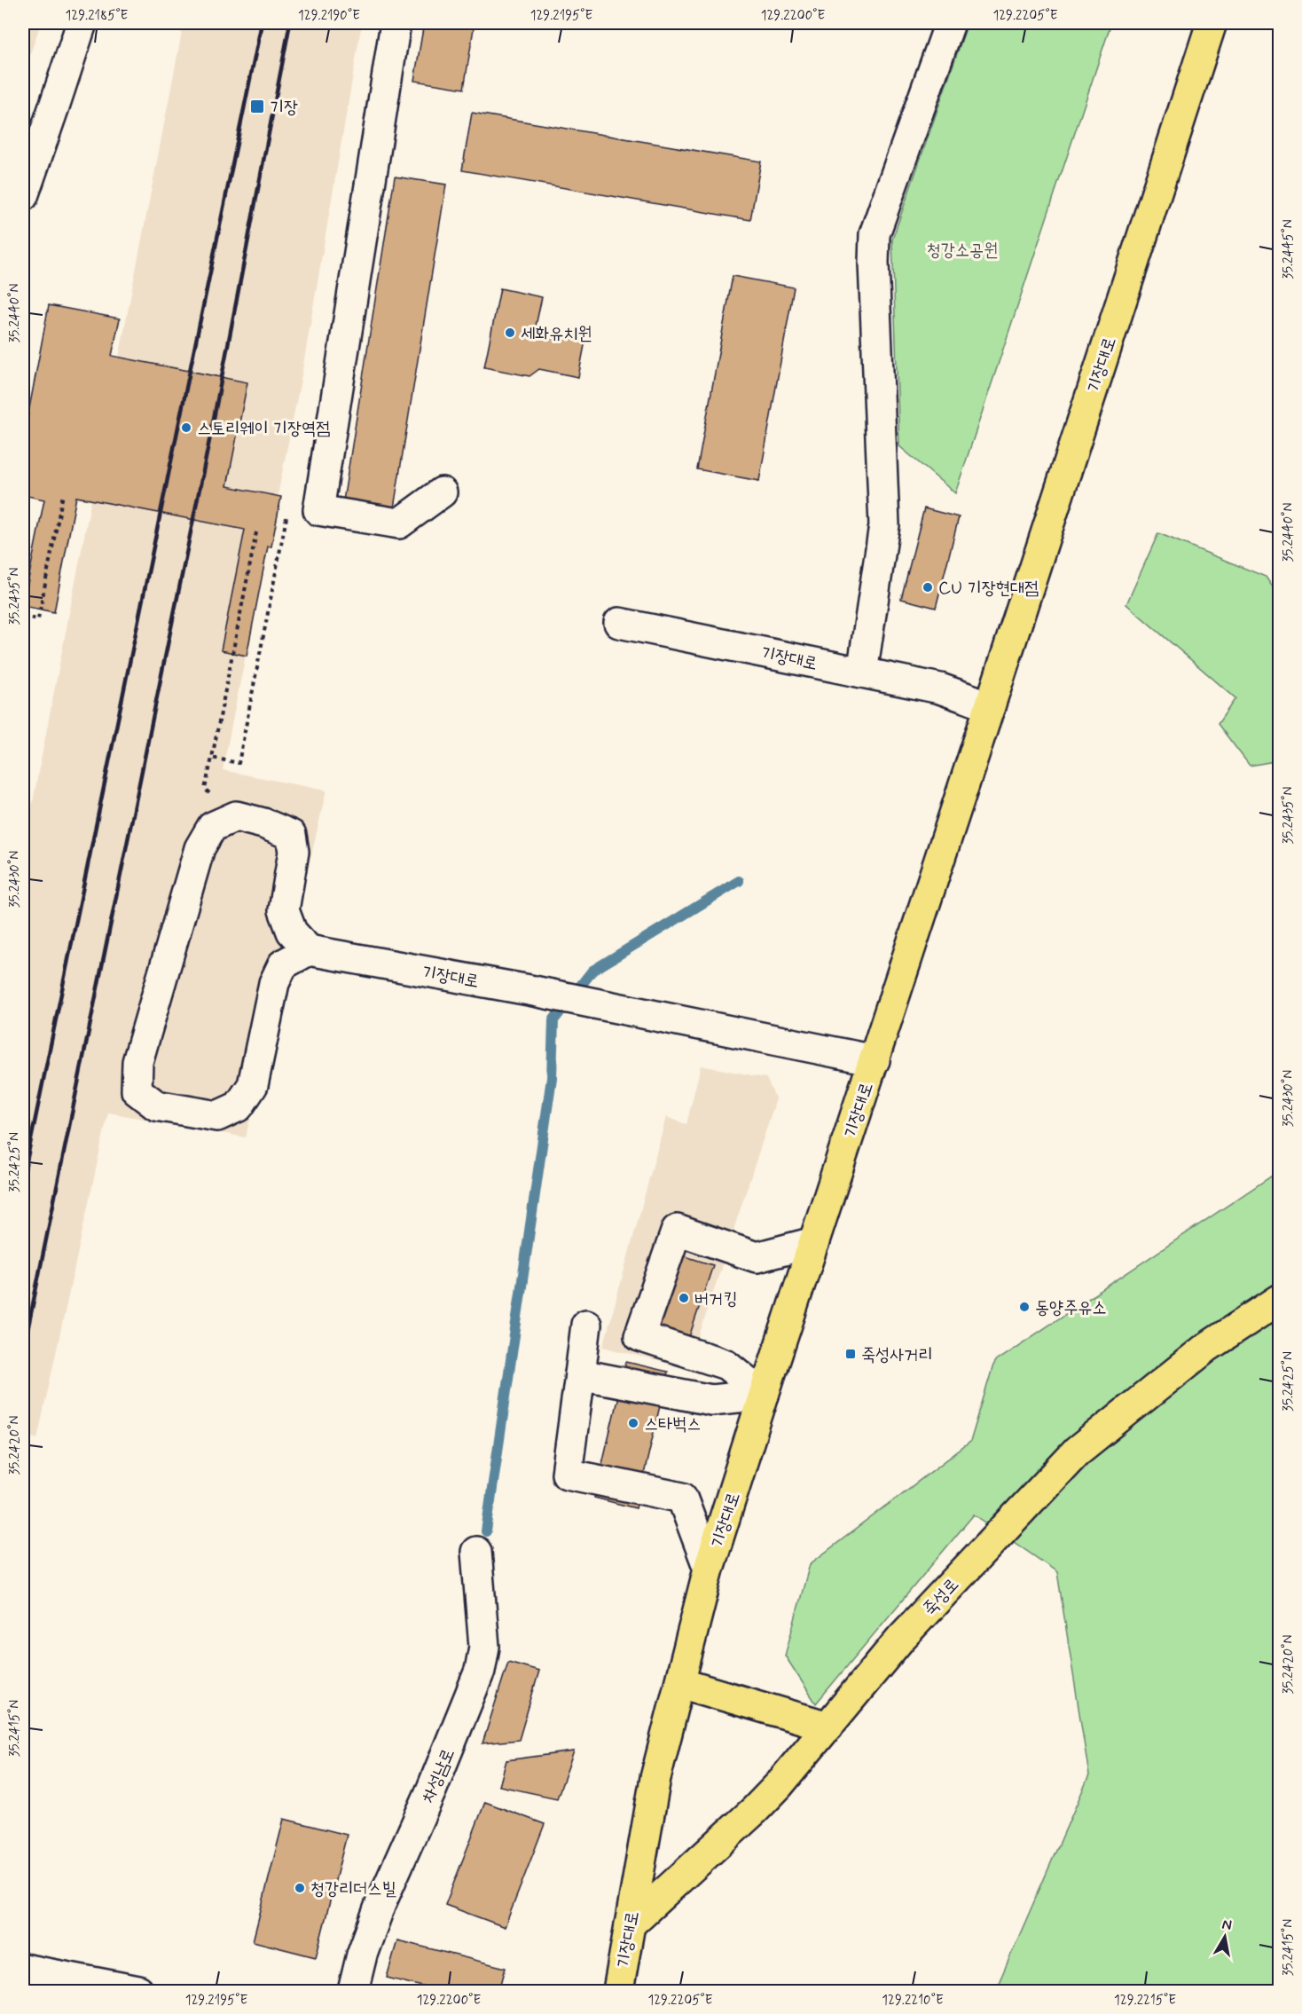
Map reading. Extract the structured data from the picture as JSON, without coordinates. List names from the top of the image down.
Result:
{
  "streets": {
    "main road": ["기장대로", "죽성로"],
    "street": ["차성남로"]
  },
  "crossings": [
    ["기장대로", "죽성로"]
  ],
  "parks": ["청강소공원"],
  "places": {
    "transit": ["기장", "죽성사거리"],
    "other": [
      "세화유치원",
      "스토리웨이 기장역점",
      "CU 기장현대점",
      "버거킹",
      "동양주유소",
      "스타벅스",
      "청강리더스빌"
    ]
  },
  "north": "top",
  "coordinates": [
    "129.2185°E",
    "129.2190°E",
    "129.2195°E",
    "129.2200°E",
    "129.2205°E",
    "35.2445°N",
    "35.2440°N",
    "35.2435°N",
    "35.2430°N",
    "35.2425°N",
    "35.2420°N",
    "35.2415°N",
    "129.2210°E",
    "129.2215°E"
  ]
}
